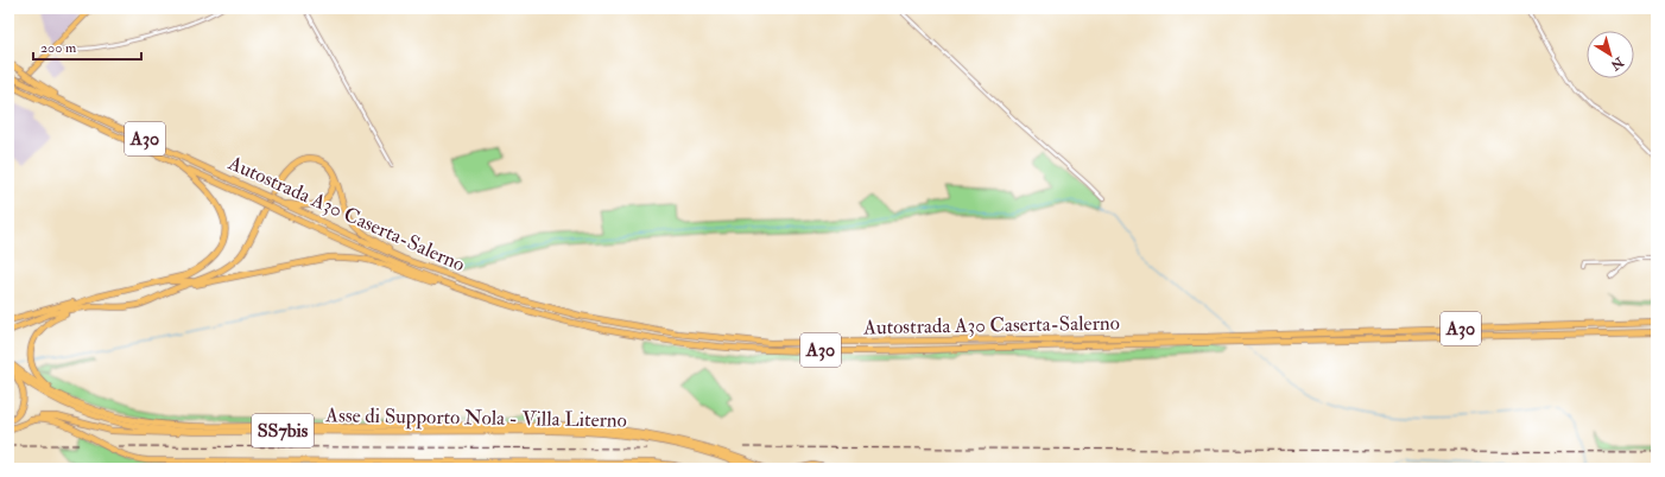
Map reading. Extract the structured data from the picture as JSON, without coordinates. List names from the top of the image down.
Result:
{
  "streets": {
    "highway": [
      "A30",
      "Autostrada A30 Caserta-Salerno",
      "Asse di Supporto Nola - Villa Literno",
      "SS7bis"
    ]
  },
  "scale_bar": "200 m",
  "north": "bottom right"
}
